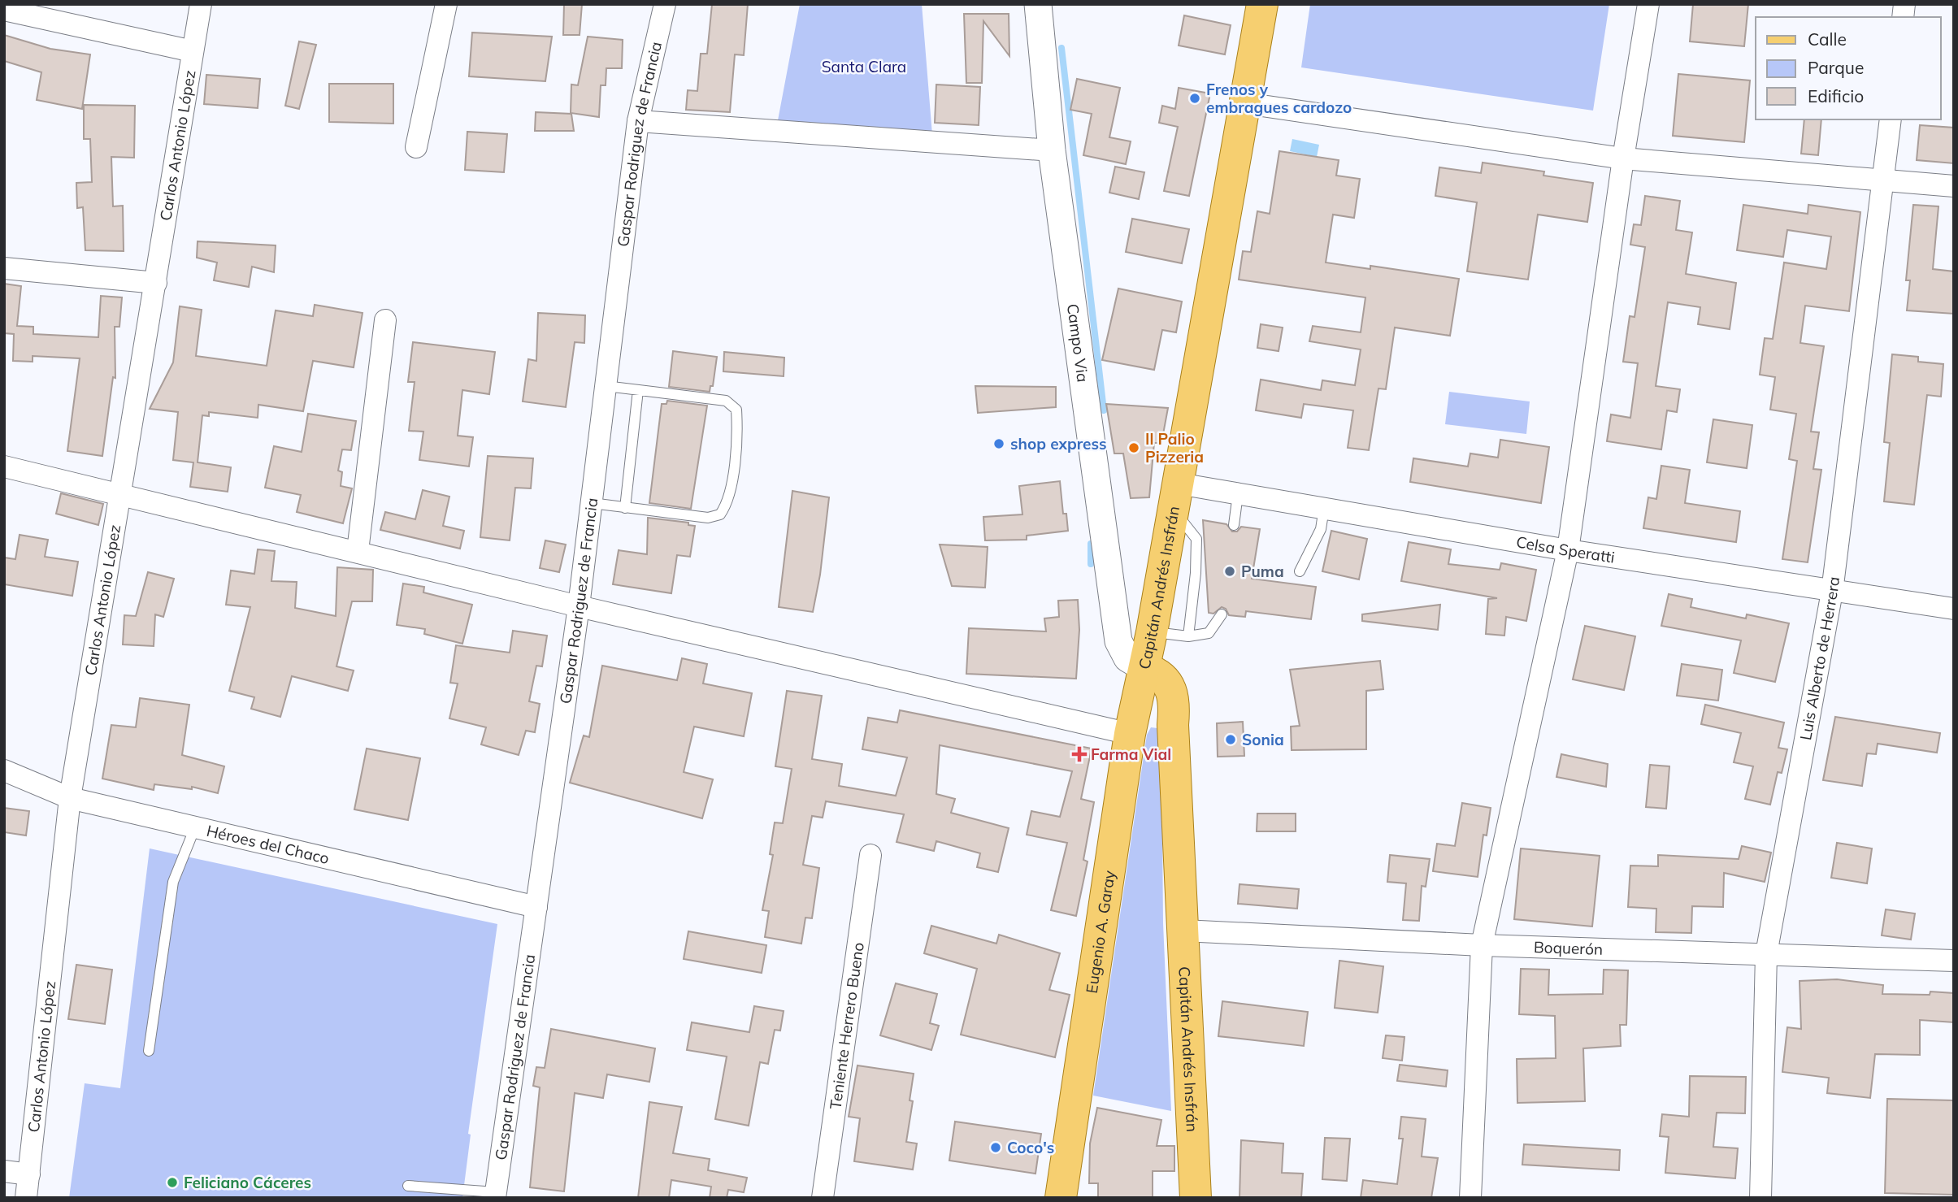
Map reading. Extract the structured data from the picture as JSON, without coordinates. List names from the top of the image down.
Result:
{
  "streets": {
    "main road": ["Capitán Andrés Insfrán", "Eugenio A. Garay"],
    "street": [
      "Gaspar Rodriguez de Francia",
      "Carlos Antonio López",
      "Campo Via",
      "Celsa Speratti",
      "Luis Alberto de Herrera",
      "Héroes del Chaco",
      "Boquerón",
      "Teniente Herrero Bueno"
    ]
  },
  "crossings": [
    ["Gaspar Rodriguez de Francia", "Héroes del Chaco"],
    ["Carlos Antonio López", "Héroes del Chaco"],
    ["Campo Via", "Capitán Andrés Insfrán"],
    ["Campo Via", "Eugenio A. Garay"],
    ["Celsa Speratti", "Capitán Andrés Insfrán"],
    ["Celsa Speratti", "Luis Alberto de Herrera"],
    ["Capitán Andrés Insfrán", "Eugenio A. Garay"],
    ["Capitán Andrés Insfrán", "Boquerón"],
    ["Luis Alberto de Herrera", "Boquerón"]
  ],
  "parks": ["Santa Clara"],
  "places": {
    "other": [
      "Frenos y embragues cardozo",
      "shop express",
      "Il Palio Pizzeria",
      "Puma",
      "Sonia",
      "Coco's",
      "Feliciano Cáceres"
    ],
    "health": ["Farma Vial"]
  },
  "legend": ["Calle", "Parque", "Edificio"]
}
